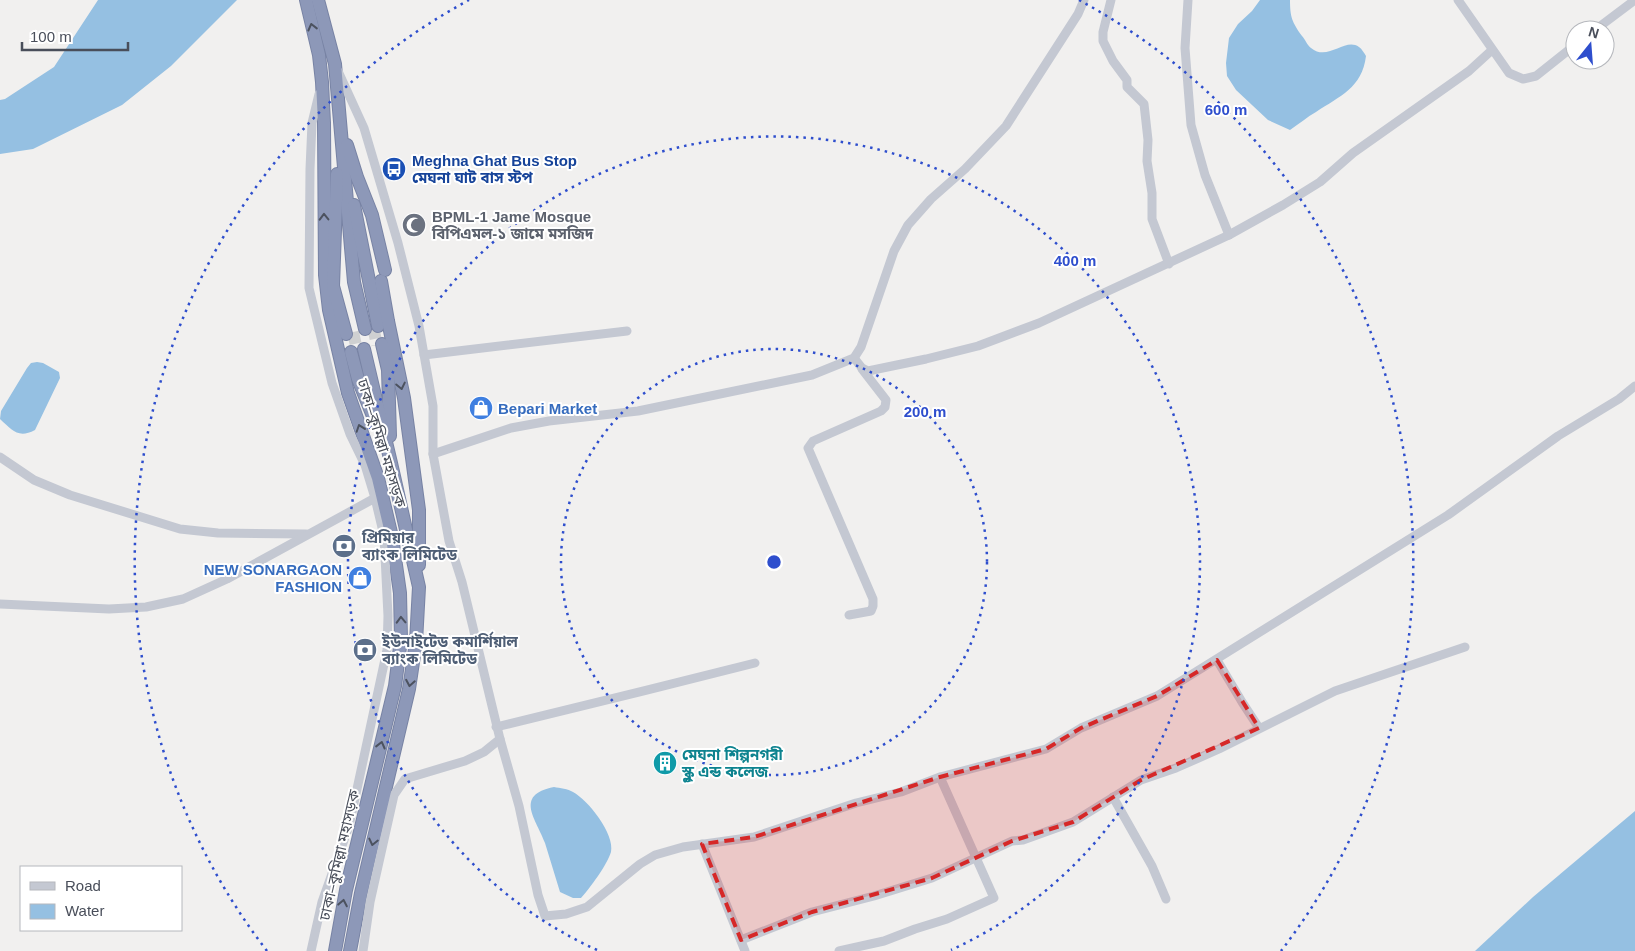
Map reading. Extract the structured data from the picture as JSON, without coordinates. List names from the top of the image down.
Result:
{
  "streets": {
    "highway": ["ঢাকা–কুমিল্লা মহাসড়ক"]
  },
  "places": {
    "bus stop": ["Meghna Ghat Bus Stop মেঘনা ঘাট বাস স্টপ"],
    "mosque": ["BPML-1 Jame Mosque বিপিএমল-১ জামে মসজিদ"],
    "shop": ["Bepari Market", "NEW SONARGAON FASHION"],
    "bank": ["প্রিমিয়ার ব্যাংক লিমিটেড", "ইউনাইটেড কমার্শিয়াল ব্যাংক লিমিটেড"],
    "building": ["মেঘনা শিল্পনগরী স্কুল এন্ড কলেজ"]
  },
  "legend": ["Road", "Water"],
  "scale_bar": "100 m",
  "north": "top",
  "rings": ["600 m", "400 m", "200 m"]
}
